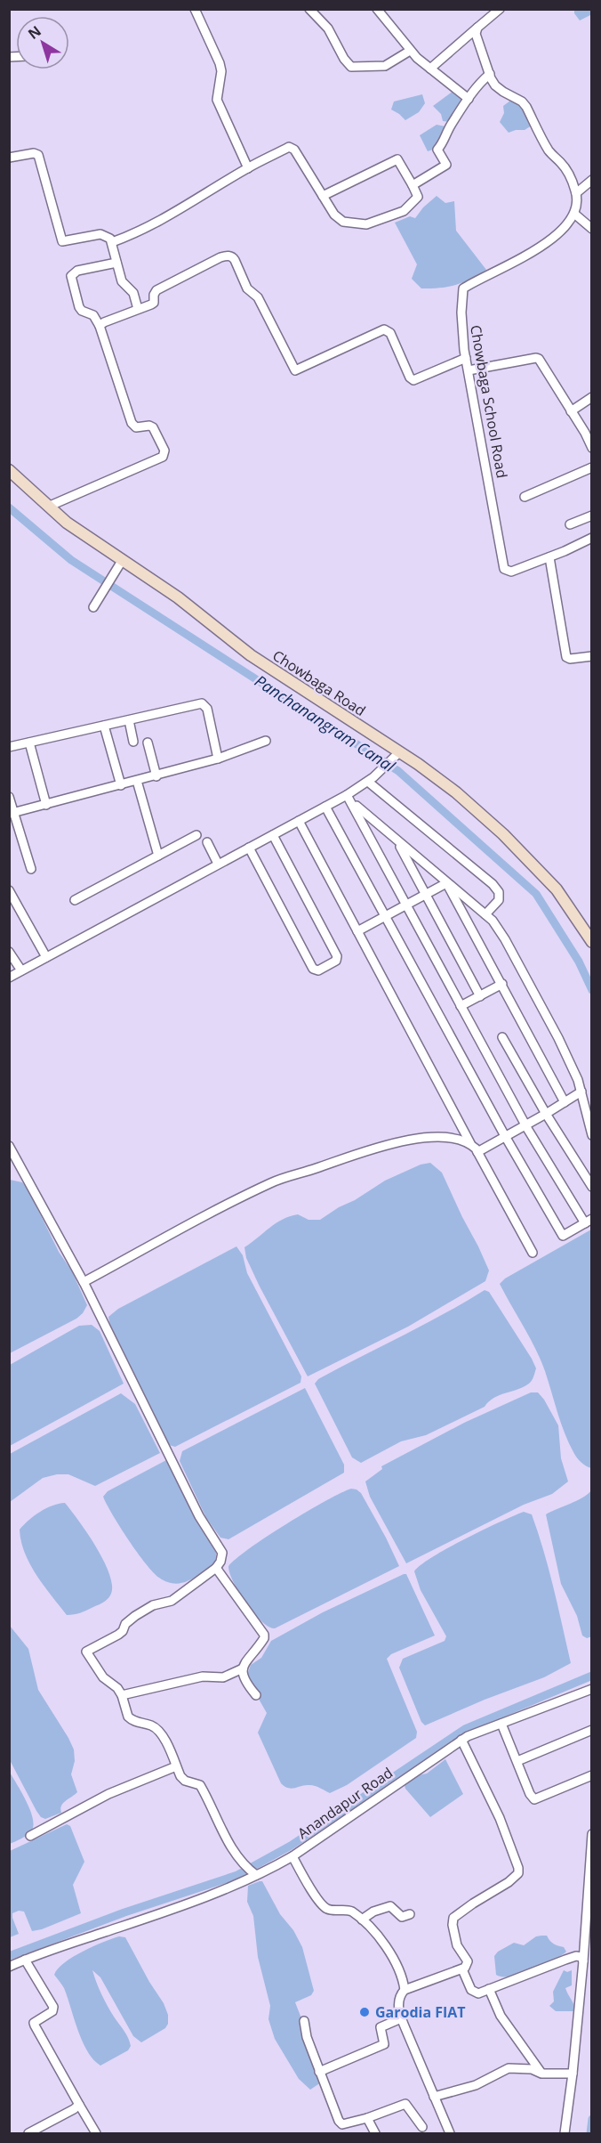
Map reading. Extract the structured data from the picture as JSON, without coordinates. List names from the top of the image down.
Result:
{
  "streets": {
    "street": ["Chowbaga School Road", "Chowbaga Road", "Anandapur Road"]
  },
  "water": ["Panchanangram Canal"],
  "places": ["Garodia FIAT"],
  "north": "top left"
}
